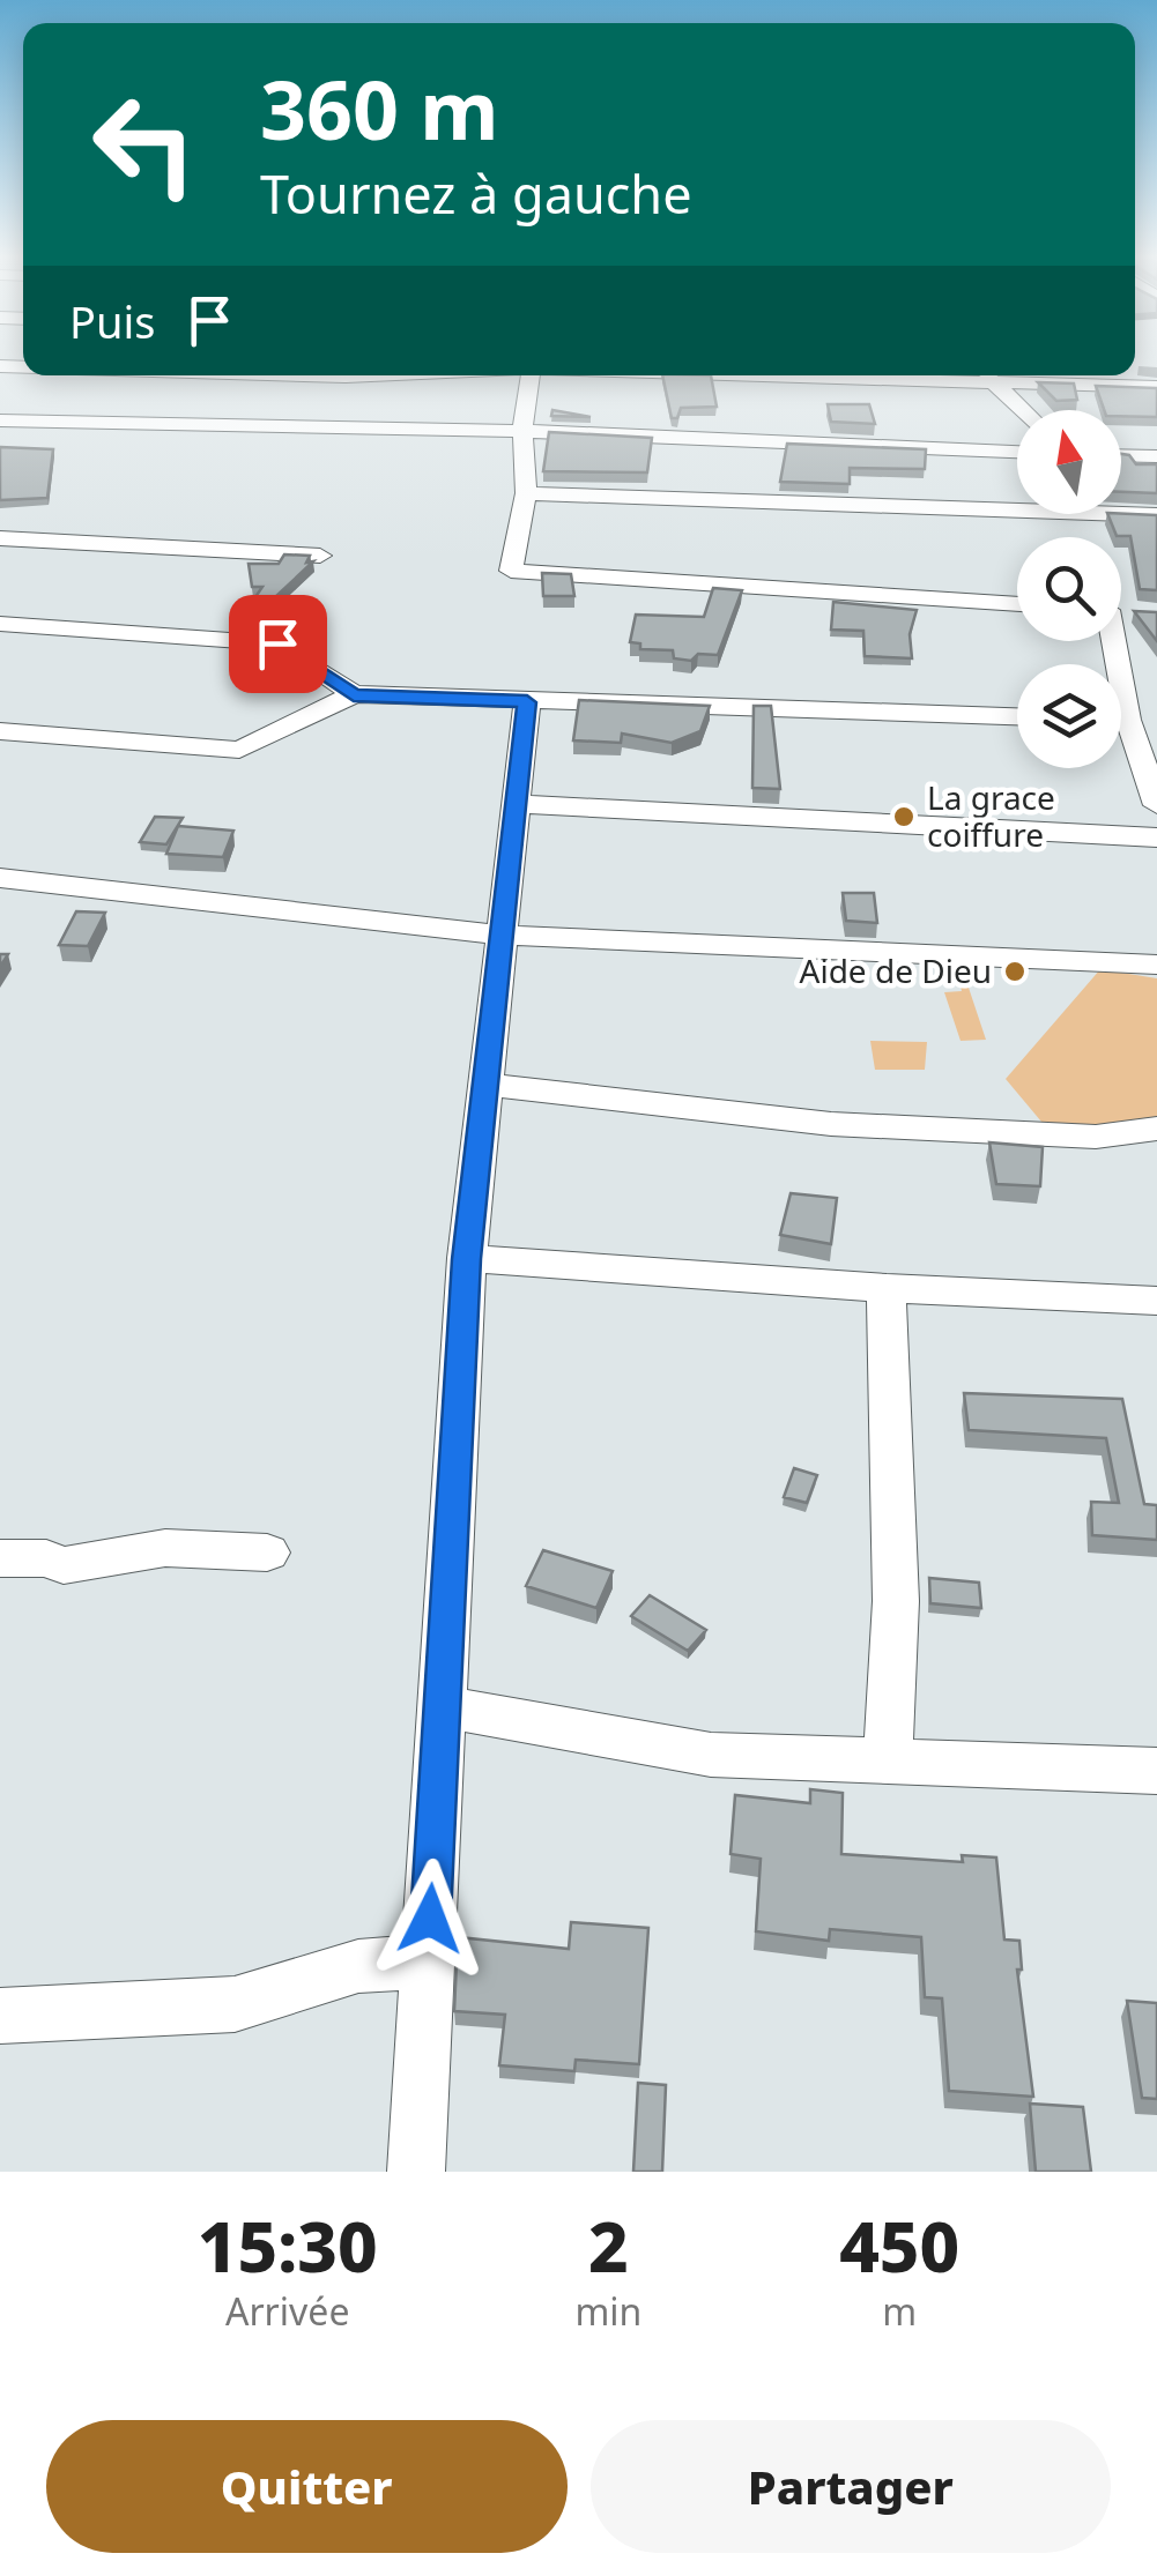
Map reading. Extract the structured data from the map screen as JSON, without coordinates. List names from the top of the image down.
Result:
{
  "places": ["La grace coiffure", "Aide de Dieu"],
  "north": "top",
  "page": {
    "turn": ["360 m", "Tournez à gauche"],
    "then": "Puis",
    "eta": [
      "15:30",
      "Arrivée",
      "2",
      "min",
      "450",
      "m"
    ],
    "buttons": ["Quitter", "Partager"]
  }
}
